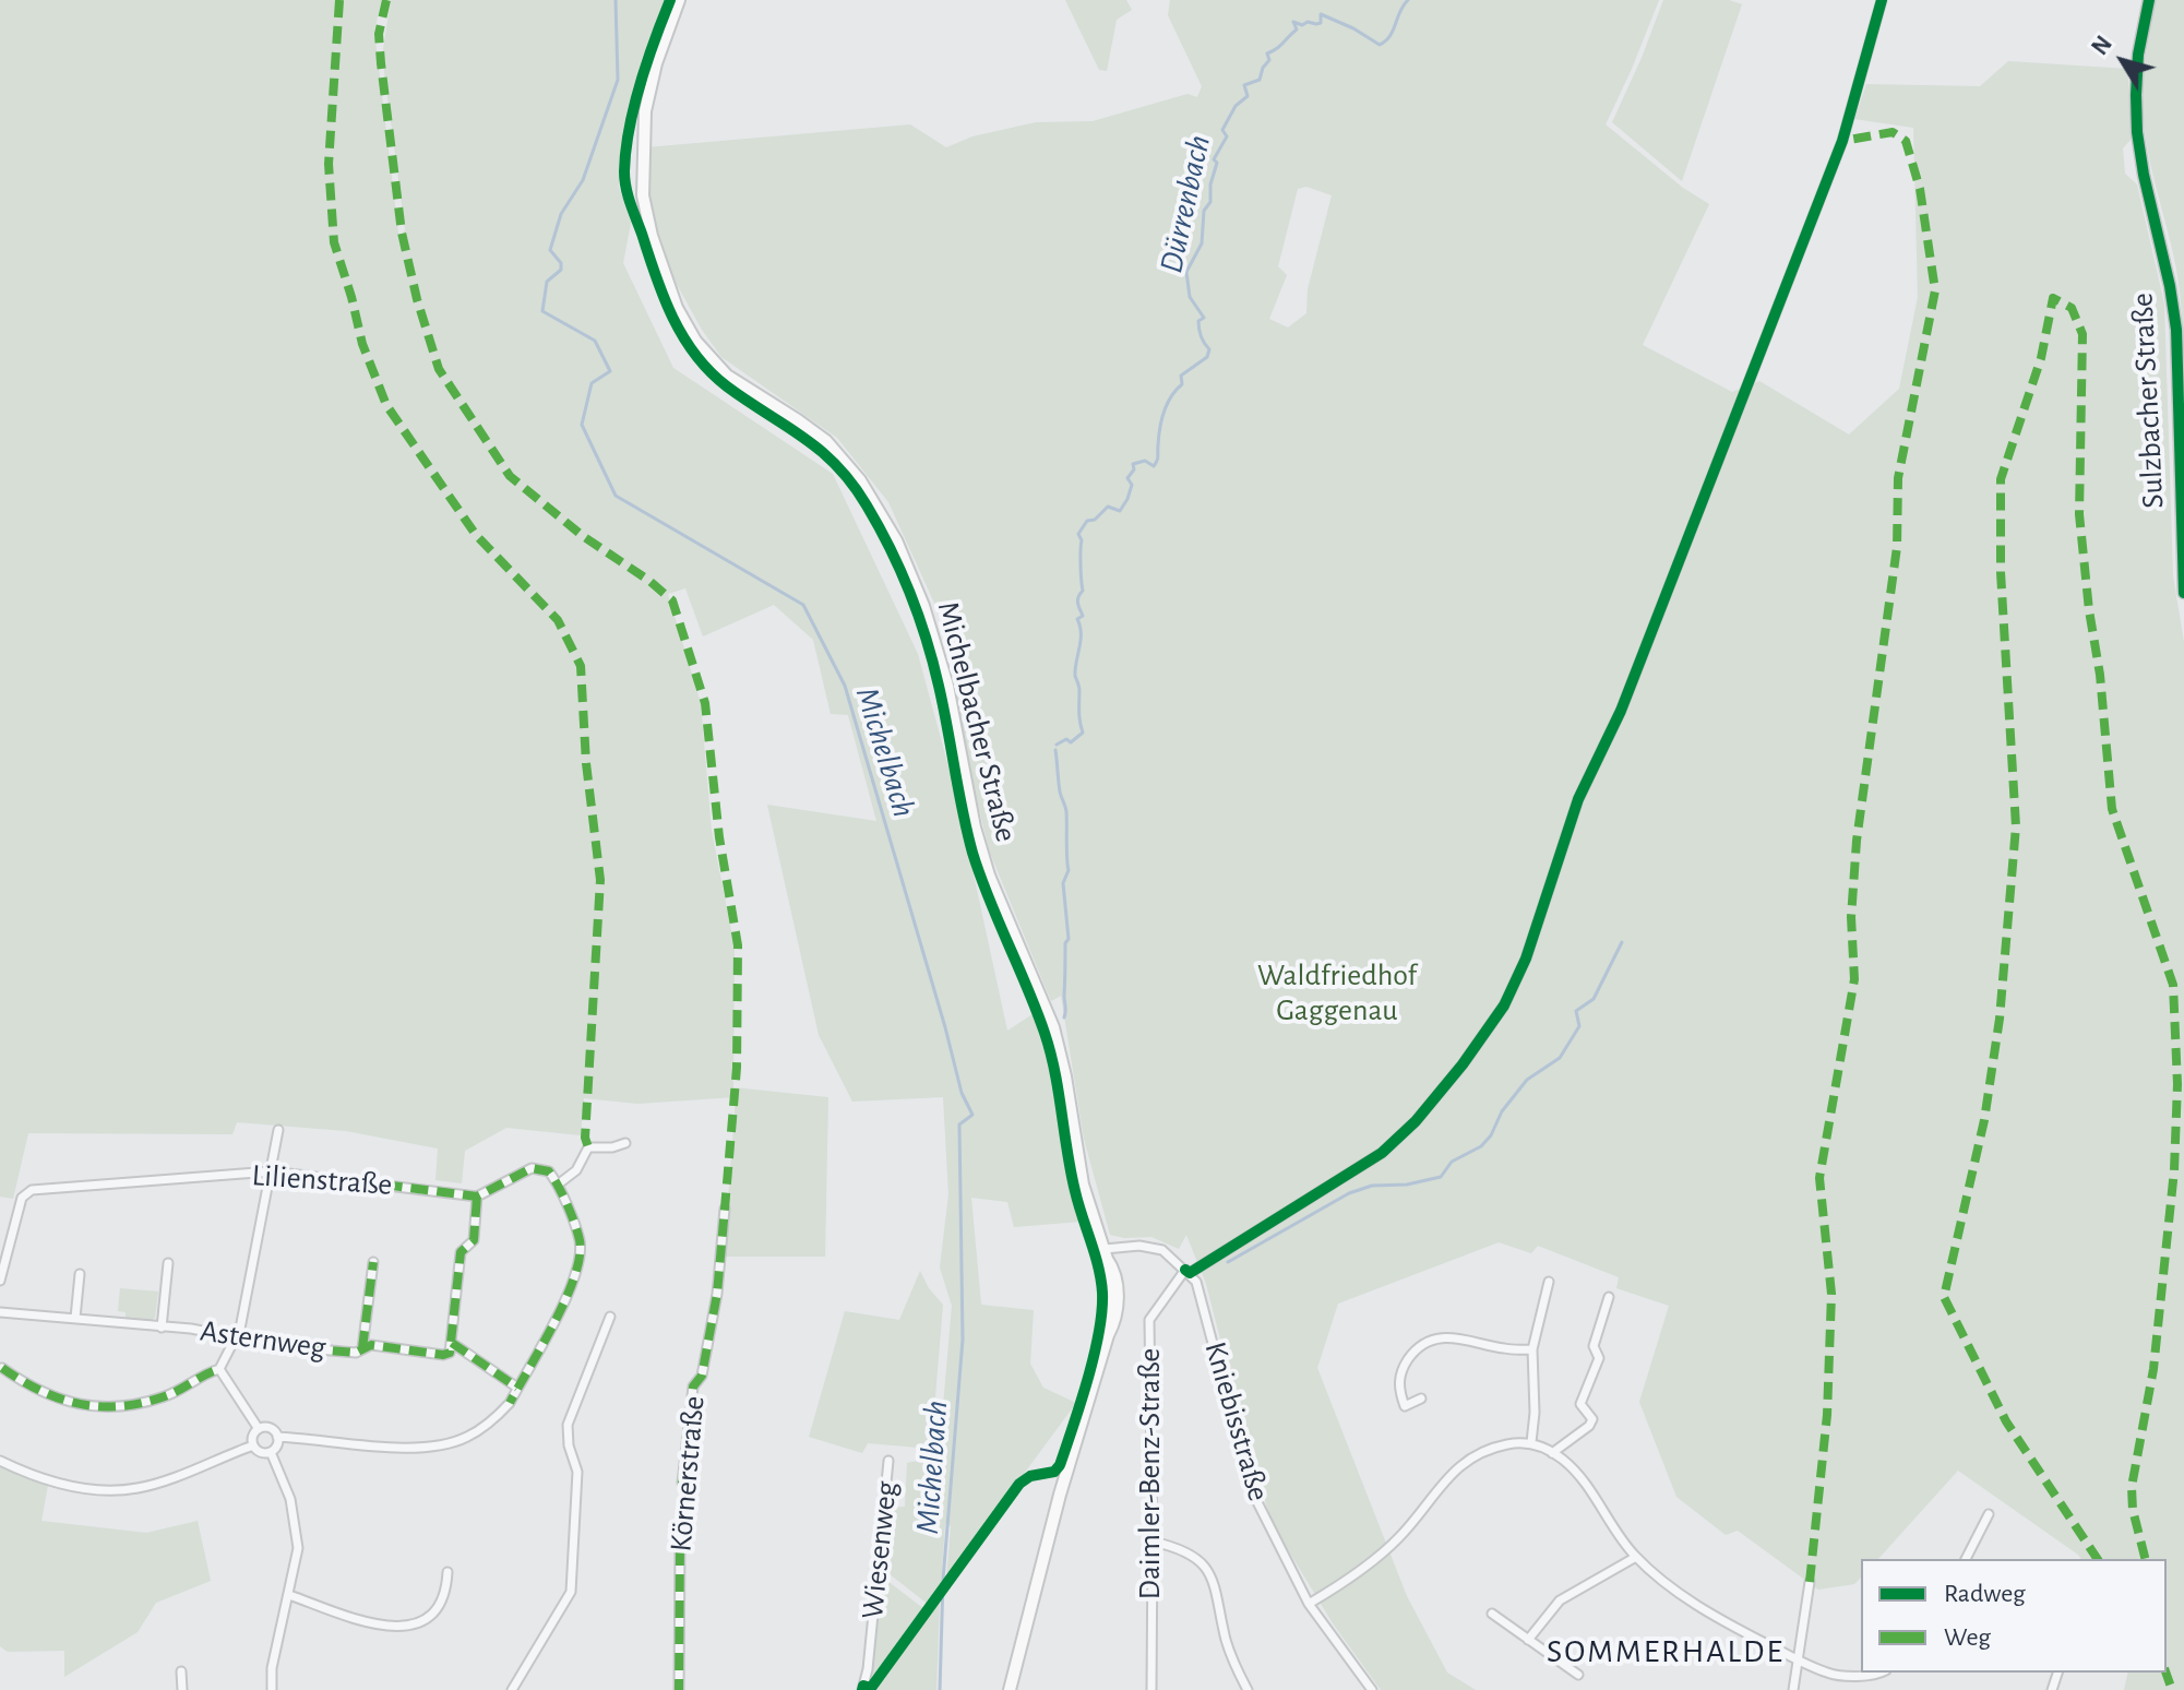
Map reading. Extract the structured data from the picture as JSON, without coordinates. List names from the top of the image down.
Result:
{
  "streets": {
    "main road": ["Michelbacher Straße"],
    "street": [
      "Sulzbacher Straße",
      "Lilienstraße",
      "Asternweg",
      "Kniebisstraße",
      "Körnerstraße",
      "Daimler-Benz-Straße",
      "Wiesenweg"
    ]
  },
  "crossings": [
    ["Kniebisstraße", "Daimler-Benz-Straße"]
  ],
  "districts": ["SOMMERHALDE"],
  "water": ["Dürrenbach", "Michelbach"],
  "parks": ["Waldfriedhof Gaggenau"],
  "legend": ["Radweg", "Weg"],
  "north": "top left"
}
